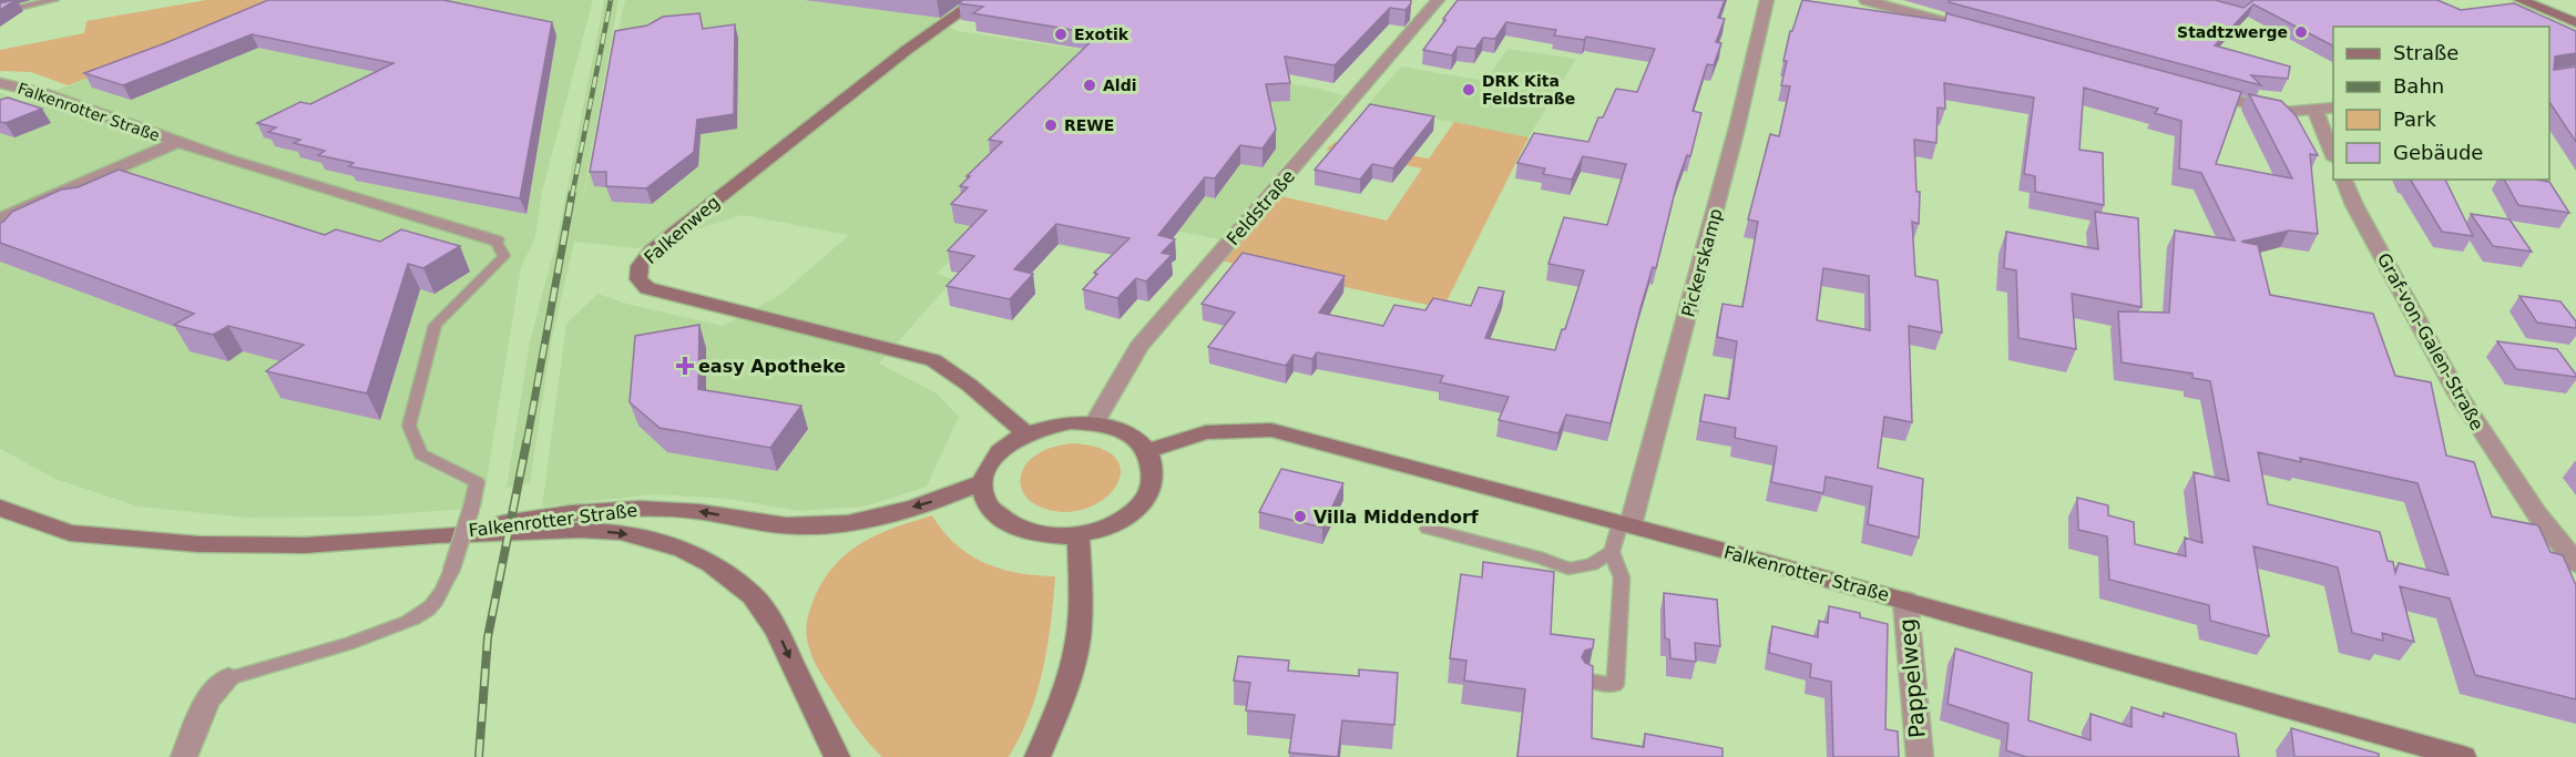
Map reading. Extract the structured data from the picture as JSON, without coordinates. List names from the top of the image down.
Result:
{
  "streets": {
    "main road": ["Falkenrotter Straße", "Falkenweg"],
    "street": [
      "Feldstraße",
      "Pickerskamp",
      "Graf-von-Galen-Straße",
      "Pappelweg"
    ]
  },
  "crossings": [
    ["Falkenrotter Straße", "Feldstraße"],
    ["Falkenrotter Straße", "Falkenweg"],
    ["Falkenrotter Straße", "Pickerskamp"],
    ["Falkenrotter Straße", "Pappelweg"],
    ["Feldstraße", "Falkenweg"]
  ],
  "places": {
    "other": [
      "Stadtzwerge",
      "Exotik",
      "Aldi",
      "DRK Kita Feldstraße",
      "REWE",
      "Villa Middendorf"
    ],
    "health": ["easy Apotheke"]
  },
  "legend": [
    "Straße",
    "Bahn",
    "Park",
    "Gebäude"
  ]
}
